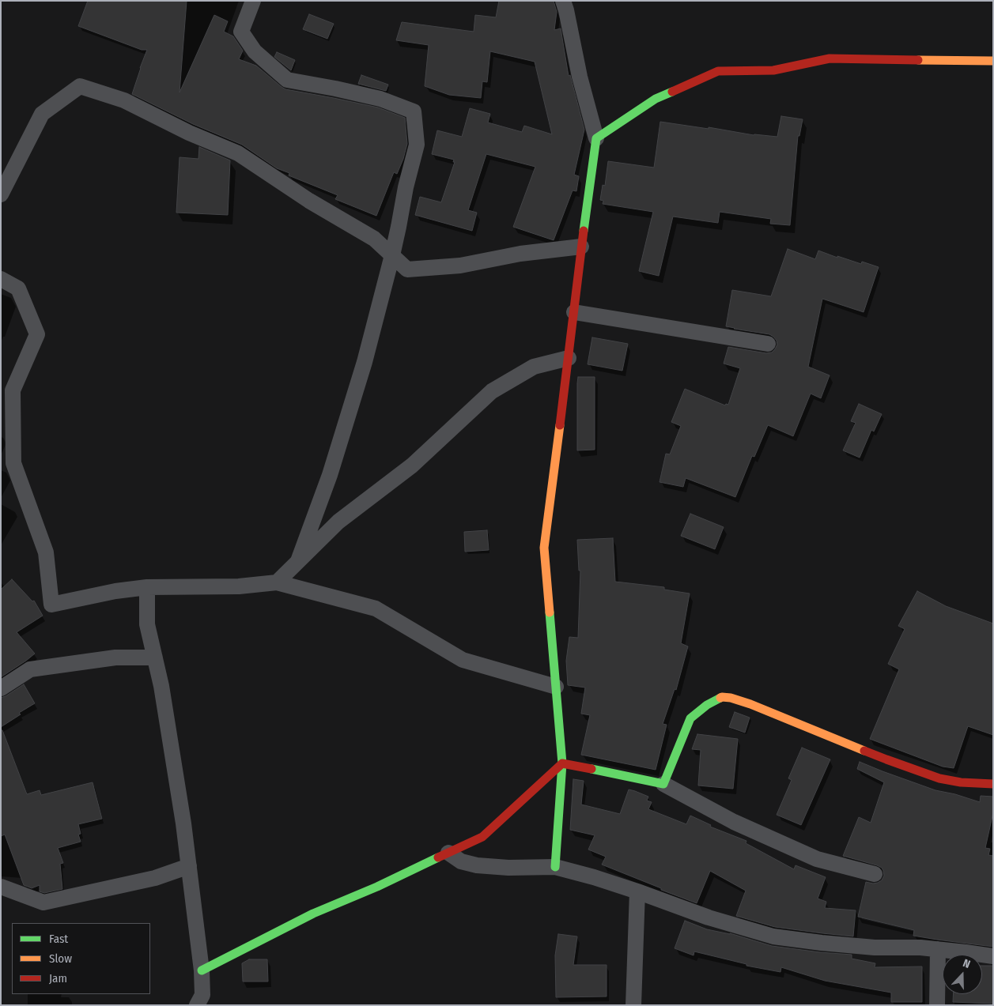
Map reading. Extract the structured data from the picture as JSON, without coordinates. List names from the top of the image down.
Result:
{
  "legend": ["Fast", "Slow", "Jam"],
  "north": "top"
}
